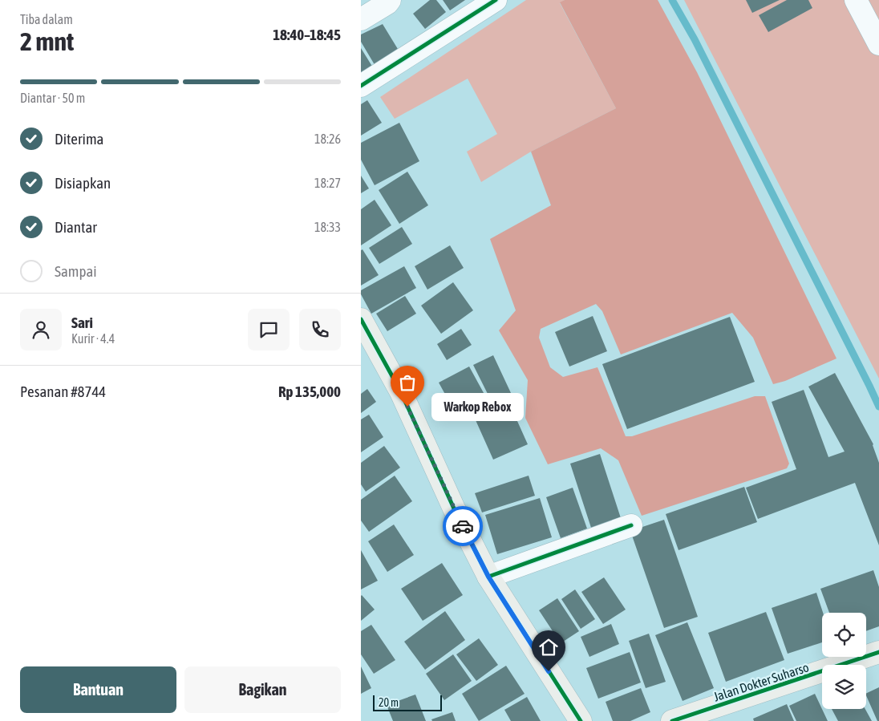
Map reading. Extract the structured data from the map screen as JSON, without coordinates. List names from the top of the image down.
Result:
{
  "streets": {
    "street": ["Jalan Dokter Suharso"]
  },
  "places": ["Warkop Rebox"],
  "scale_bar": "20 m",
  "page": {
    "heading": ["2 mnt", "Tiba dalam", "18:40–18:45"],
    "panel": [
      "Sari",
      "Kurir · 4.4",
      "Pesanan #8744",
      "Rp 135,000"
    ],
    "bar": "Diantar · 50 m",
    "list": [
      ["Diterima", "18:26"],
      ["Disiapkan", "18:27"],
      ["Diantar", "18:33"],
      "Sampai"
    ],
    "bubble": "Warkop Rebox",
    "buttons": ["Bantuan", "Bagikan"],
    "scale": "20 m"
  }
}
